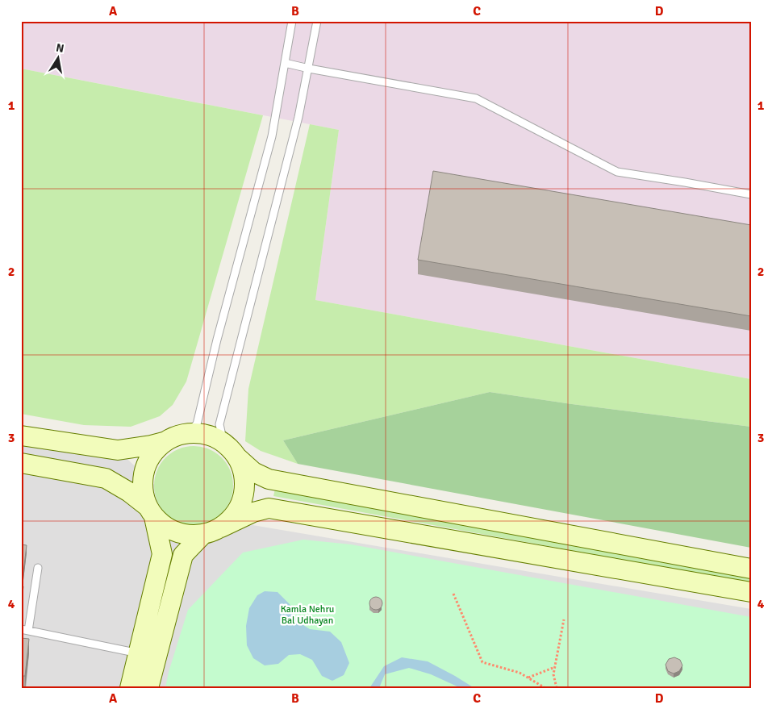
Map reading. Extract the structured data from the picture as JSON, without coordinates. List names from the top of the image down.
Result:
{
  "parks": ["Kamla Nehru Bal Udhayan"],
  "north": "top",
  "grid": {
    "columns": [
      "A",
      "B",
      "C",
      "D"
    ],
    "rows": [
      "1",
      "2",
      "3",
      "4"
    ]
  }
}
